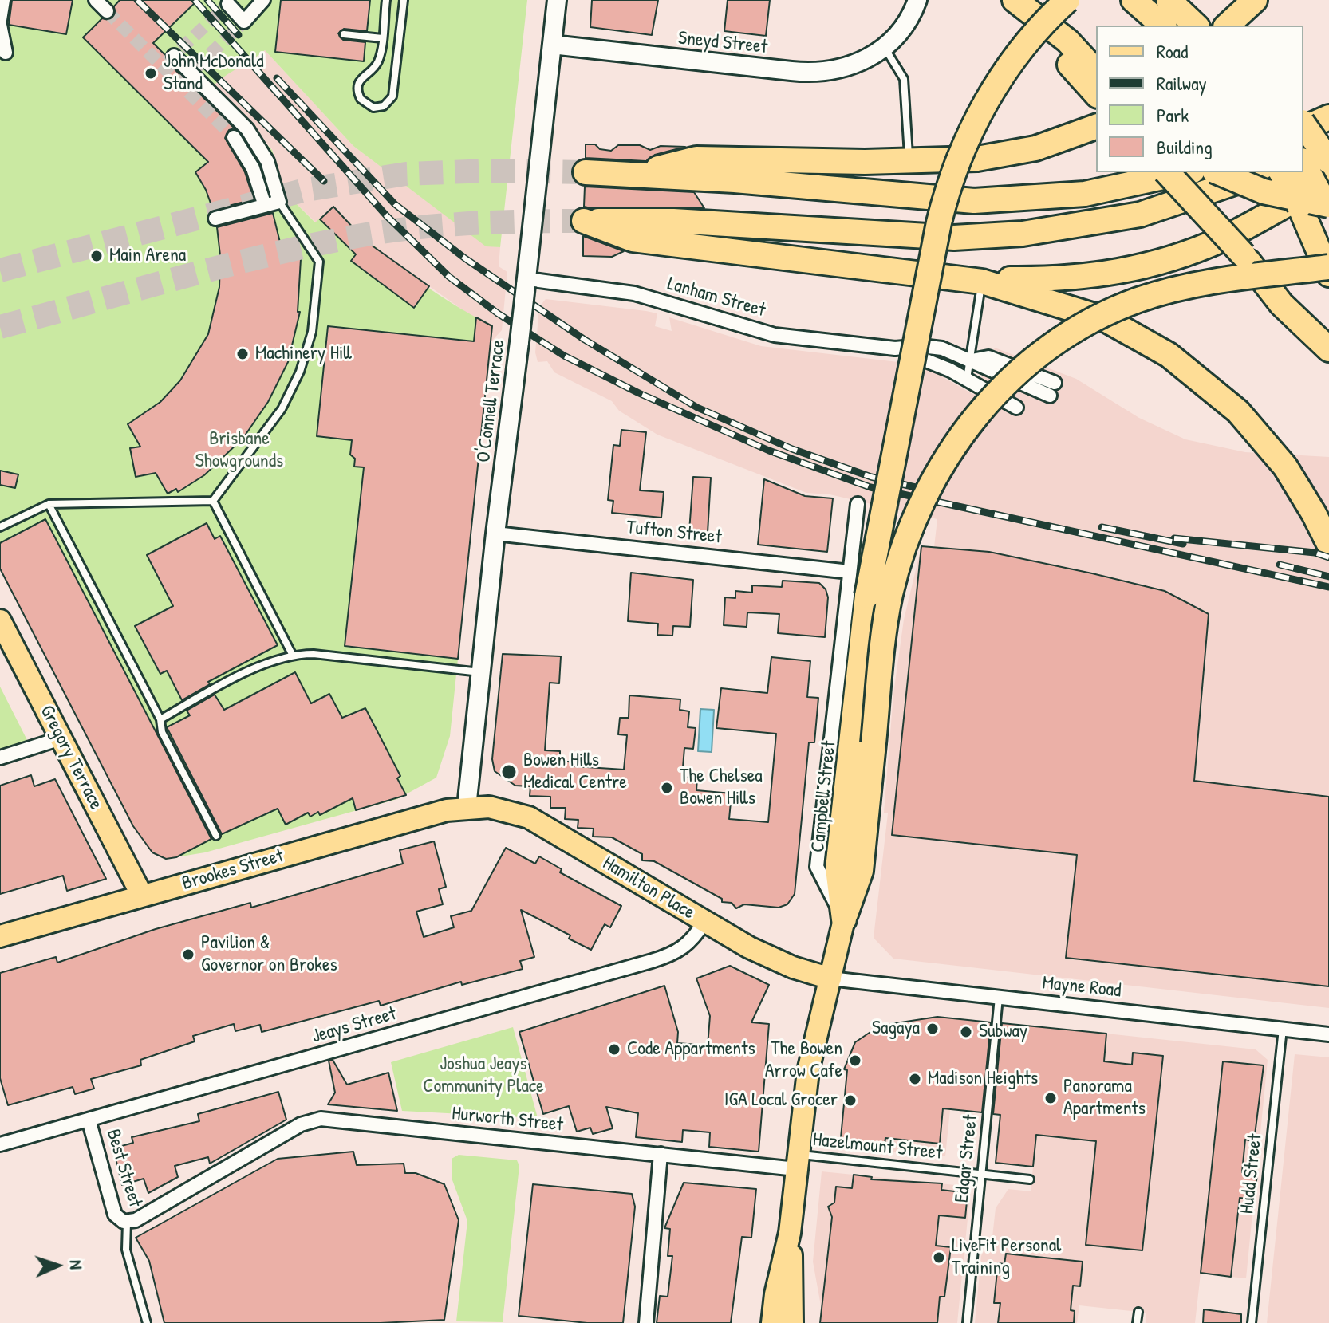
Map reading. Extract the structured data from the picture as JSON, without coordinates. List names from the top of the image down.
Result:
{
  "streets": {
    "main road": [
      "Sneyd Street",
      "O'Connell Terrace",
      "Gregory Terrace",
      "Brookes Street",
      "Hamilton Place"
    ],
    "street": [
      "Lanham Street",
      "Tufton Street",
      "Campbell Street",
      "Mayne Road",
      "Jeays Street",
      "Hurworth Street",
      "Best Street"
    ],
    "lane": ["Hazelmount Street", "Edgar Street", "Hudd Street"]
  },
  "crossings": [
    ["Sneyd Street", "O'Connell Terrace"],
    ["Lanham Street", "O'Connell Terrace"],
    ["O'Connell Terrace", "Tufton Street"],
    ["O'Connell Terrace", "Brookes Street"],
    ["O'Connell Terrace", "Hamilton Place"],
    ["Tufton Street", "Campbell Street"],
    ["Gregory Terrace", "Brookes Street"],
    ["Brookes Street", "Hamilton Place"],
    ["Hamilton Place", "Mayne Road"],
    ["Hamilton Place", "Jeays Street"],
    ["Mayne Road", "Edgar Street"],
    ["Mayne Road", "Hudd Street"],
    ["Jeays Street", "Best Street"],
    ["Hurworth Street", "Hazelmount Street"],
    ["Hurworth Street", "Best Street"],
    ["Hazelmount Street", "Edgar Street"]
  ],
  "parks": ["Brisbane Showgrounds", "Joshua Jeays Community Place"],
  "places": [
    "John McDonald Stand",
    "Main Arena",
    "Machinery Hill",
    "Bowen Hills Medical Centre",
    "The Chelsea Bowen Hills",
    "Pavilion & Governor on Brokes",
    "Sagaya",
    "Subway",
    "Code Appartments",
    "The Bowen Arrow Cafe",
    "Madison Heights",
    "Panorama Apartments",
    "IGA Local Grocer",
    "LiveFit Personal Training"
  ],
  "legend": [
    "Road",
    "Railway",
    "Park",
    "Building"
  ],
  "north": "right"
}
